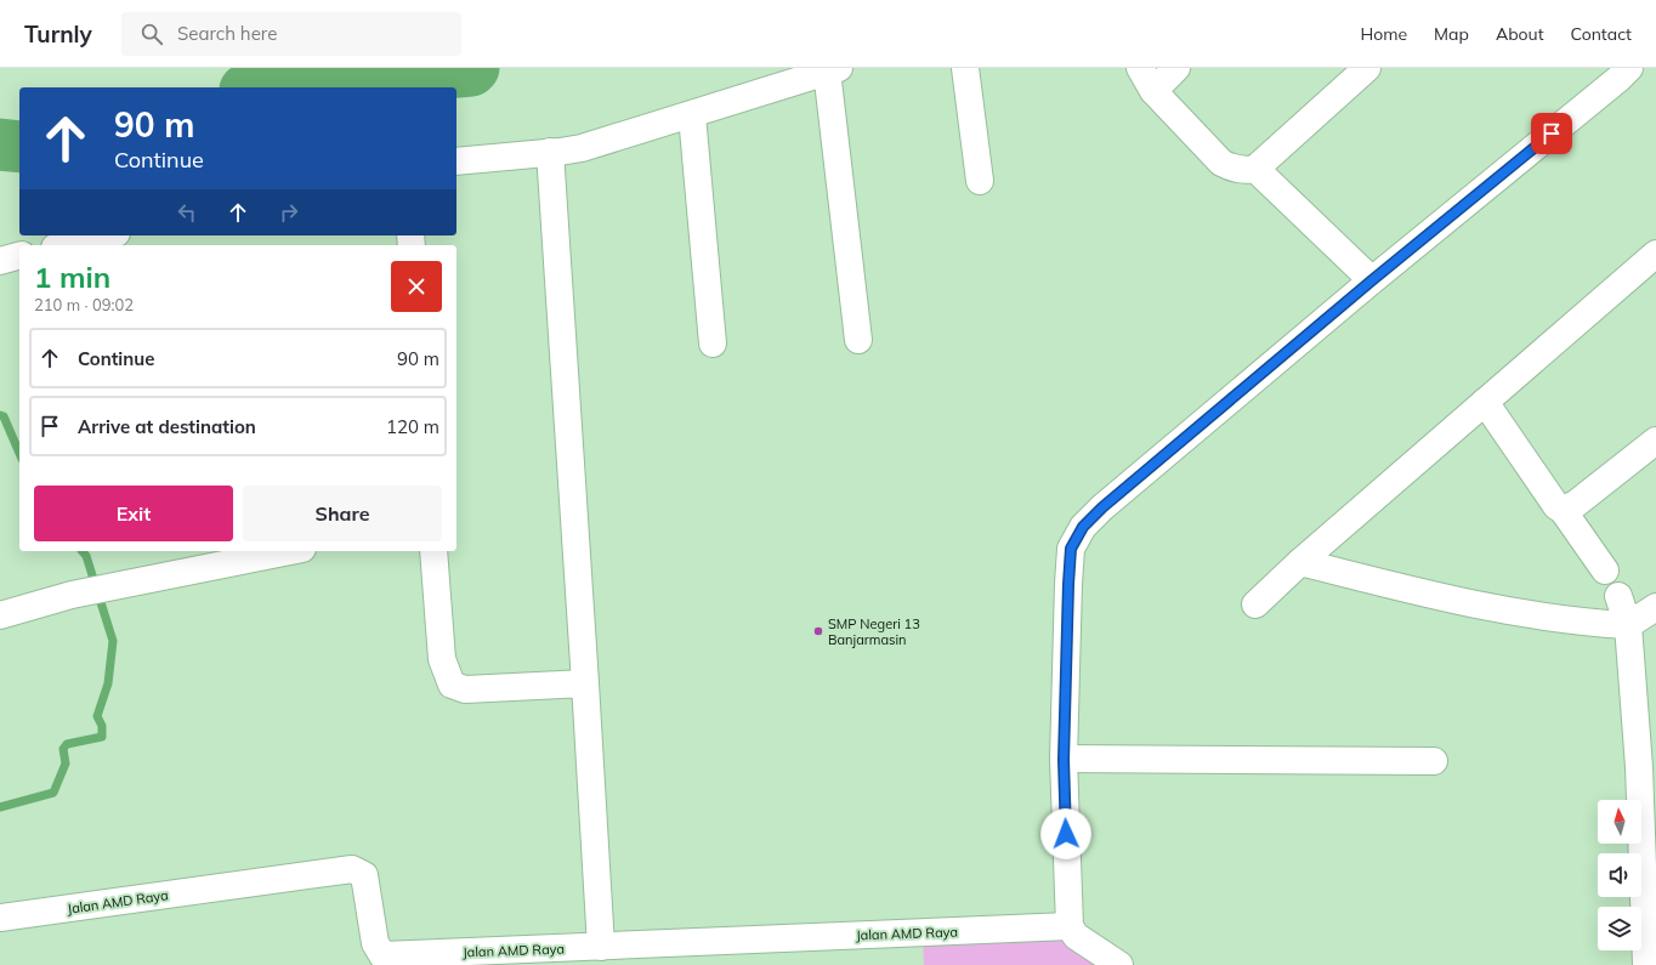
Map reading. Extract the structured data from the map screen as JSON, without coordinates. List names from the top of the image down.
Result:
{
  "streets": {
    "street": ["Jalan AMD Raya"]
  },
  "places": ["SMP Negeri 13 Banjarmasin"],
  "north": "top",
  "page": {
    "header": "Turnly",
    "search": "Search here",
    "nav": [
      "Home",
      "Map",
      "About",
      "Contact"
    ],
    "turn": ["90 m", "Continue"],
    "heading": ["1 min", "210 m · 09:02"],
    "list": [
      {
        "name": "Continue",
        "value": "90 m"
      },
      {
        "name": "Arrive at destination",
        "value": "120 m"
      }
    ],
    "buttons": ["Exit", "Share"]
  }
}
